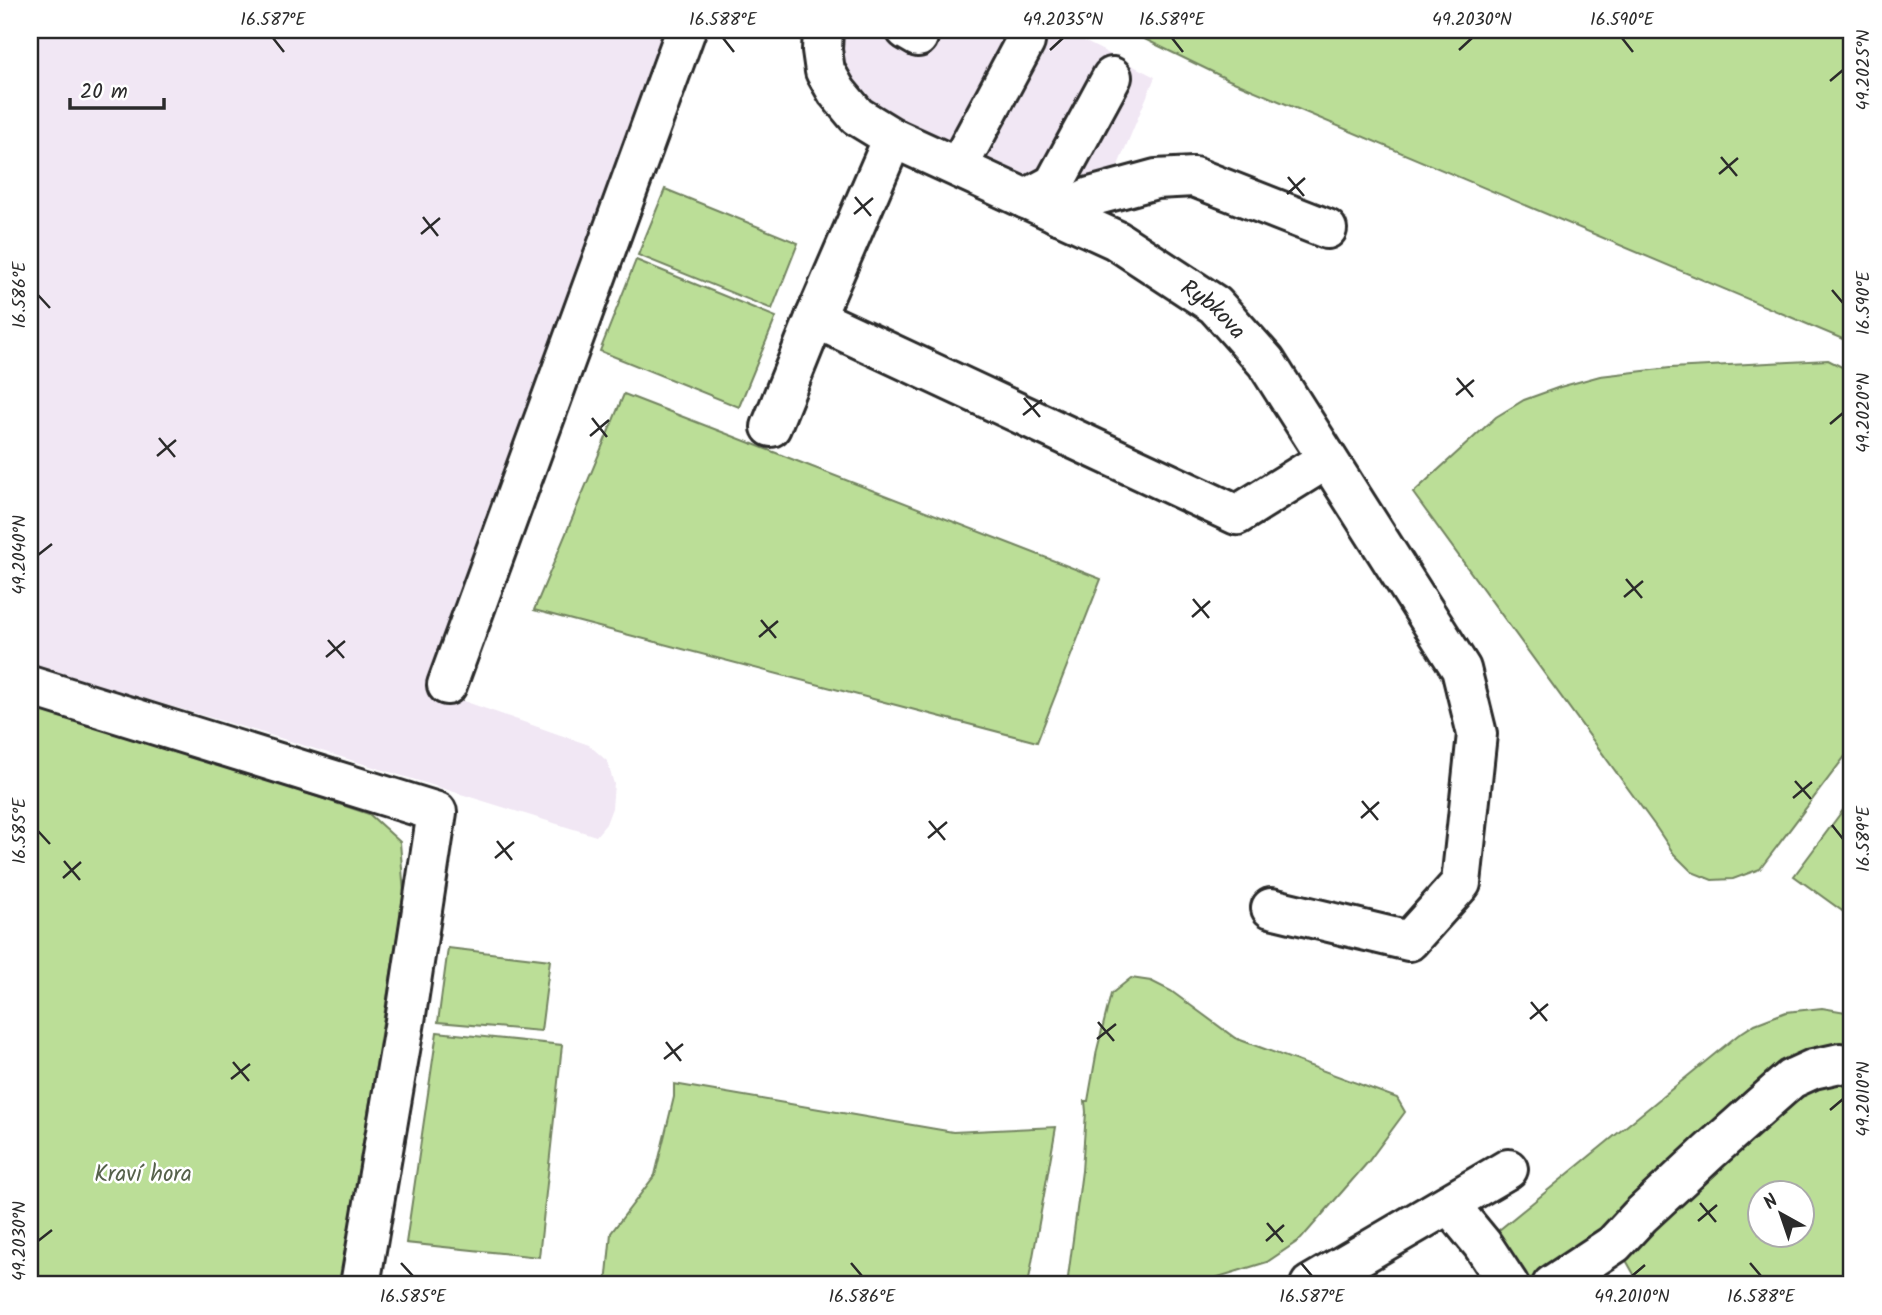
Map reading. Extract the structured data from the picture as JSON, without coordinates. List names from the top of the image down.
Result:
{
  "streets": {
    "street": ["Rybkova"]
  },
  "parks": ["Kraví hora"],
  "scale_bar": "20 m",
  "north": "top left",
  "coordinates": [
    "16.587°E",
    "16.588°E",
    "49.2035°N",
    "16.589°E",
    "49.2030°N",
    "16.590°E",
    "49.2025°N",
    "16.586°E",
    "49.2020°N",
    "49.2040°N",
    "16.585°E",
    "49.2010°N"
  ]
}
